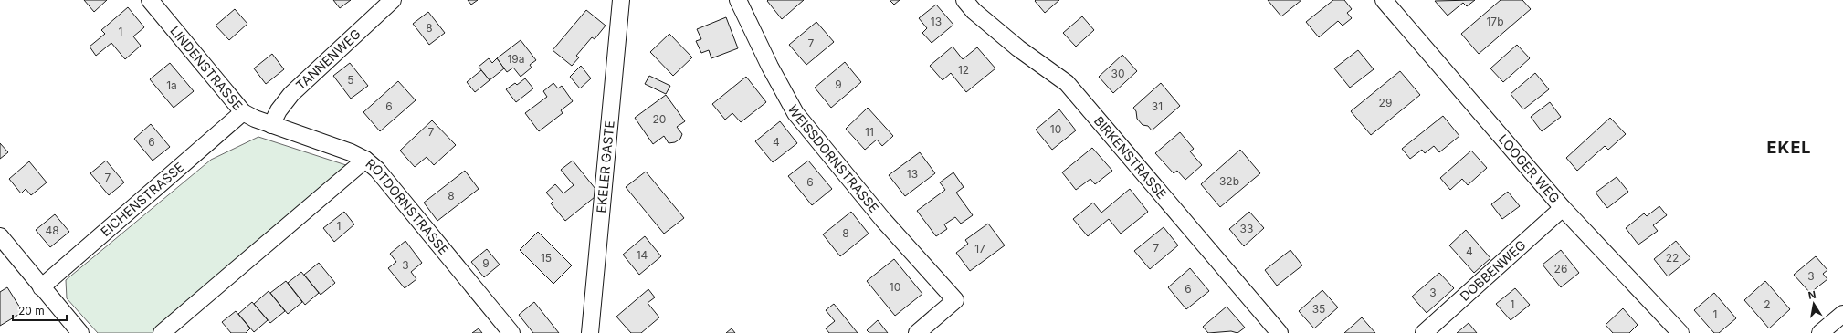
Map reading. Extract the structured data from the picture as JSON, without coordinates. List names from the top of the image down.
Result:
{
  "streets": {
    "street": [
      "TANNENWEG",
      "LINDENSTRASSE",
      "BIRKENSTRASSE",
      "WEISSDORNSTRASSE",
      "EKELER GASTE",
      "LOOGER WEG",
      "EICHENSTRASSE",
      "ROTDORNSTRASSE",
      "DOBBENWEG"
    ]
  },
  "crossings": [
    ["TANNENWEG", "LINDENSTRASSE"],
    ["TANNENWEG", "ROTDORNSTRASSE"],
    ["LINDENSTRASSE", "EICHENSTRASSE"],
    ["LINDENSTRASSE", "ROTDORNSTRASSE"],
    ["LOOGER WEG", "DOBBENWEG"]
  ],
  "districts": ["EKEL"],
  "house_numbers": [
    "13",
    "17b",
    "8",
    "1",
    "7",
    "19a",
    "12",
    "30",
    "5",
    "9",
    "1a",
    "29",
    "6",
    "31",
    "20",
    "10",
    "7",
    "11",
    "6",
    "4",
    "13",
    "7",
    "32b",
    "6",
    "8",
    "1",
    "33",
    "48",
    "8",
    "7",
    "17",
    "4",
    "14",
    "15",
    "22",
    "9",
    "3",
    "26",
    "3",
    "10",
    "6",
    "3",
    "1",
    "2",
    "35",
    "1"
  ],
  "scale_bar": "20 m",
  "north": "top"
}
